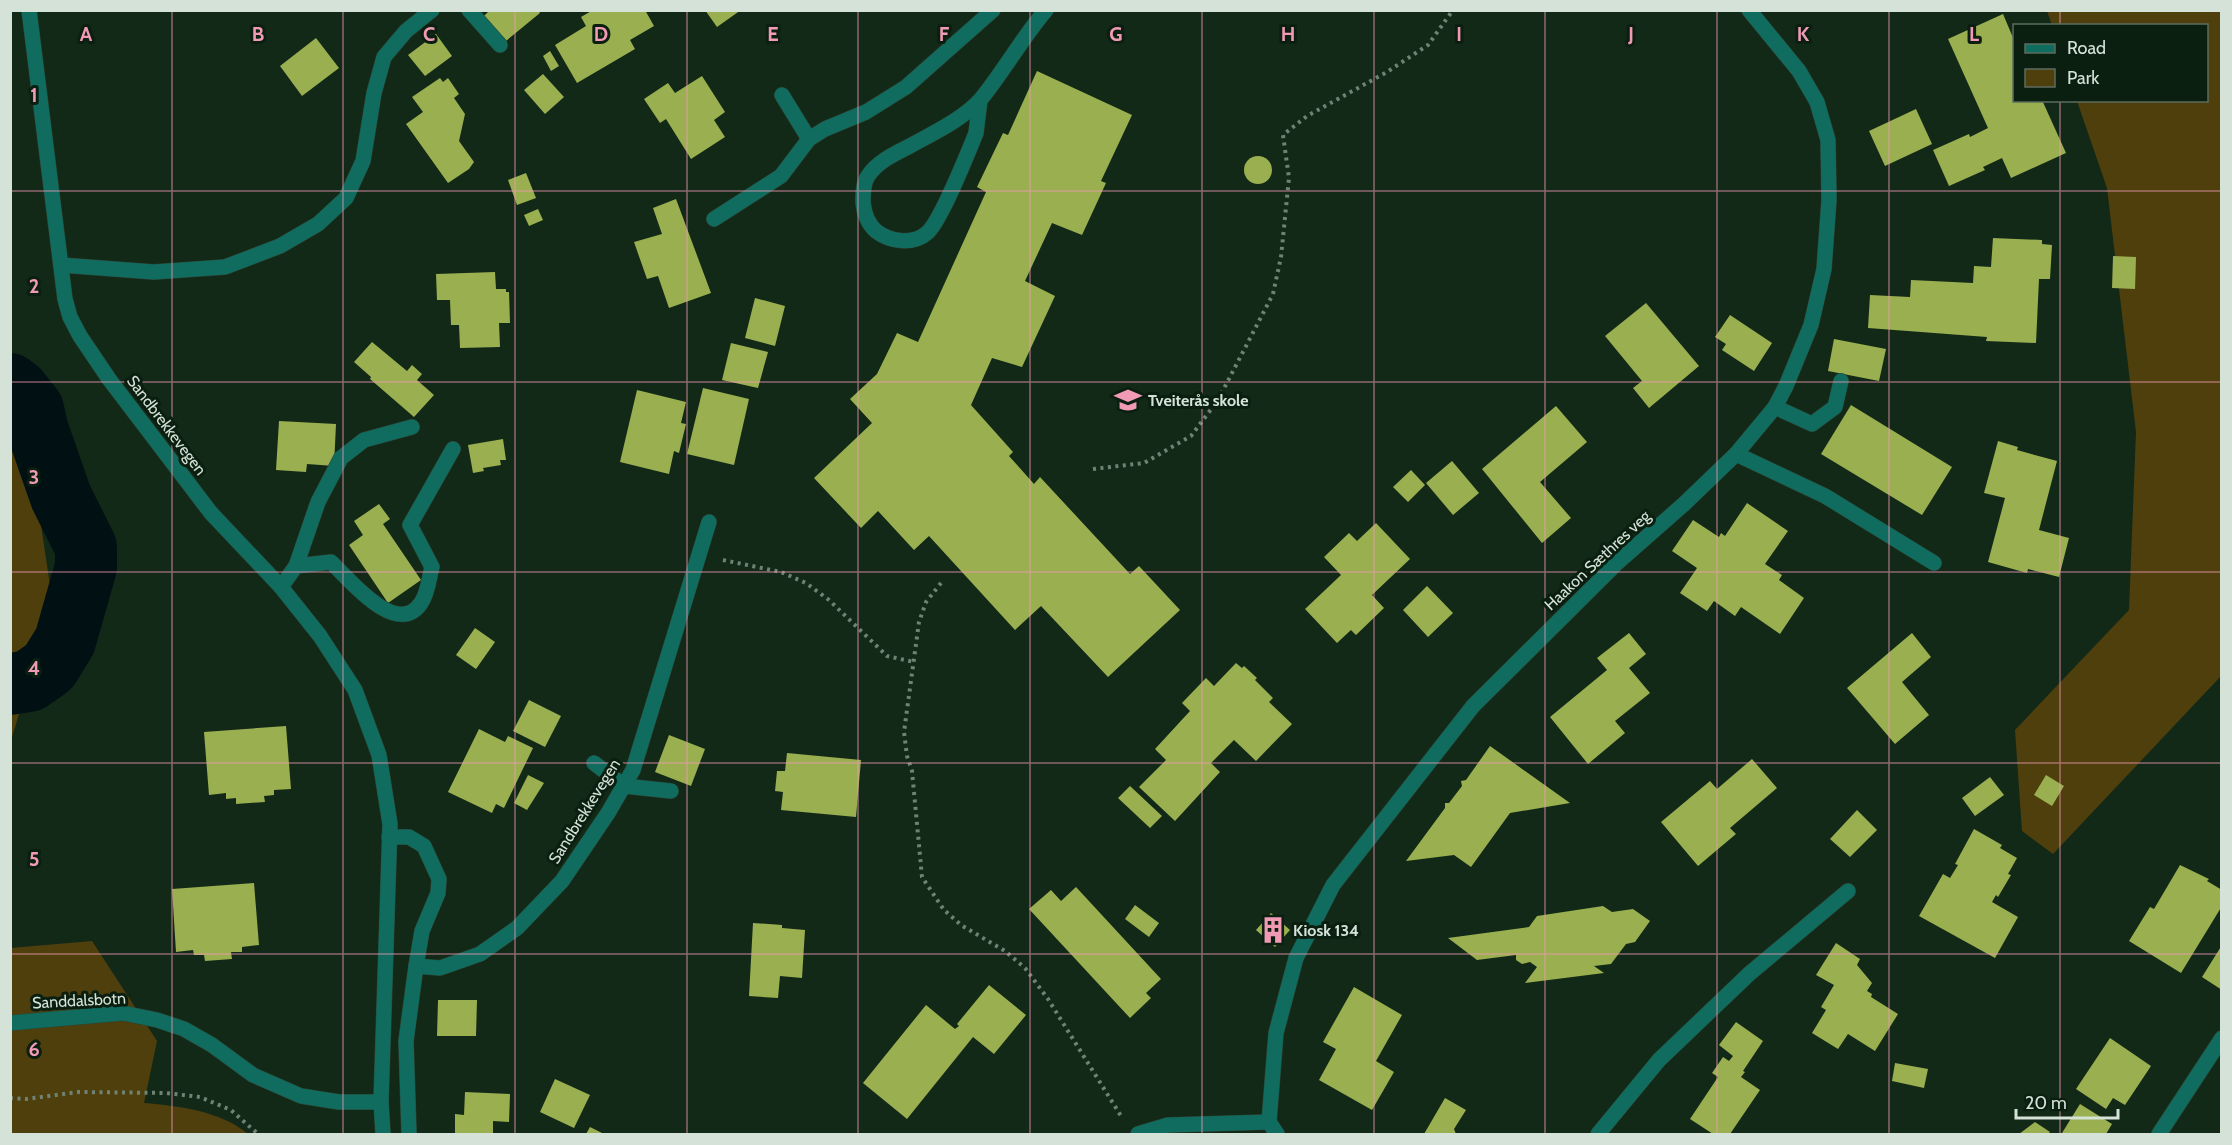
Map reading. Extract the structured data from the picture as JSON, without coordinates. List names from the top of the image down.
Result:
{
  "streets": {
    "street": ["Sandbrekkevegen", "Haakon Sæthres veg", "Sanddalsbotn"]
  },
  "crossings": [
    ["Sandbrekkevegen", "Sanddalsbotn"]
  ],
  "places": {
    "school or university": ["Tveiterås skole"],
    "building": ["Kiosk 134"]
  },
  "legend": ["Road", "Park"],
  "scale_bar": "20 m",
  "grid": {
    "columns": [
      "A",
      "B",
      "C",
      "D",
      "E",
      "F",
      "G",
      "H",
      "I",
      "J",
      "K",
      "L"
    ],
    "rows": [
      "1",
      "2",
      "3",
      "4",
      "5",
      "6"
    ]
  }
}
